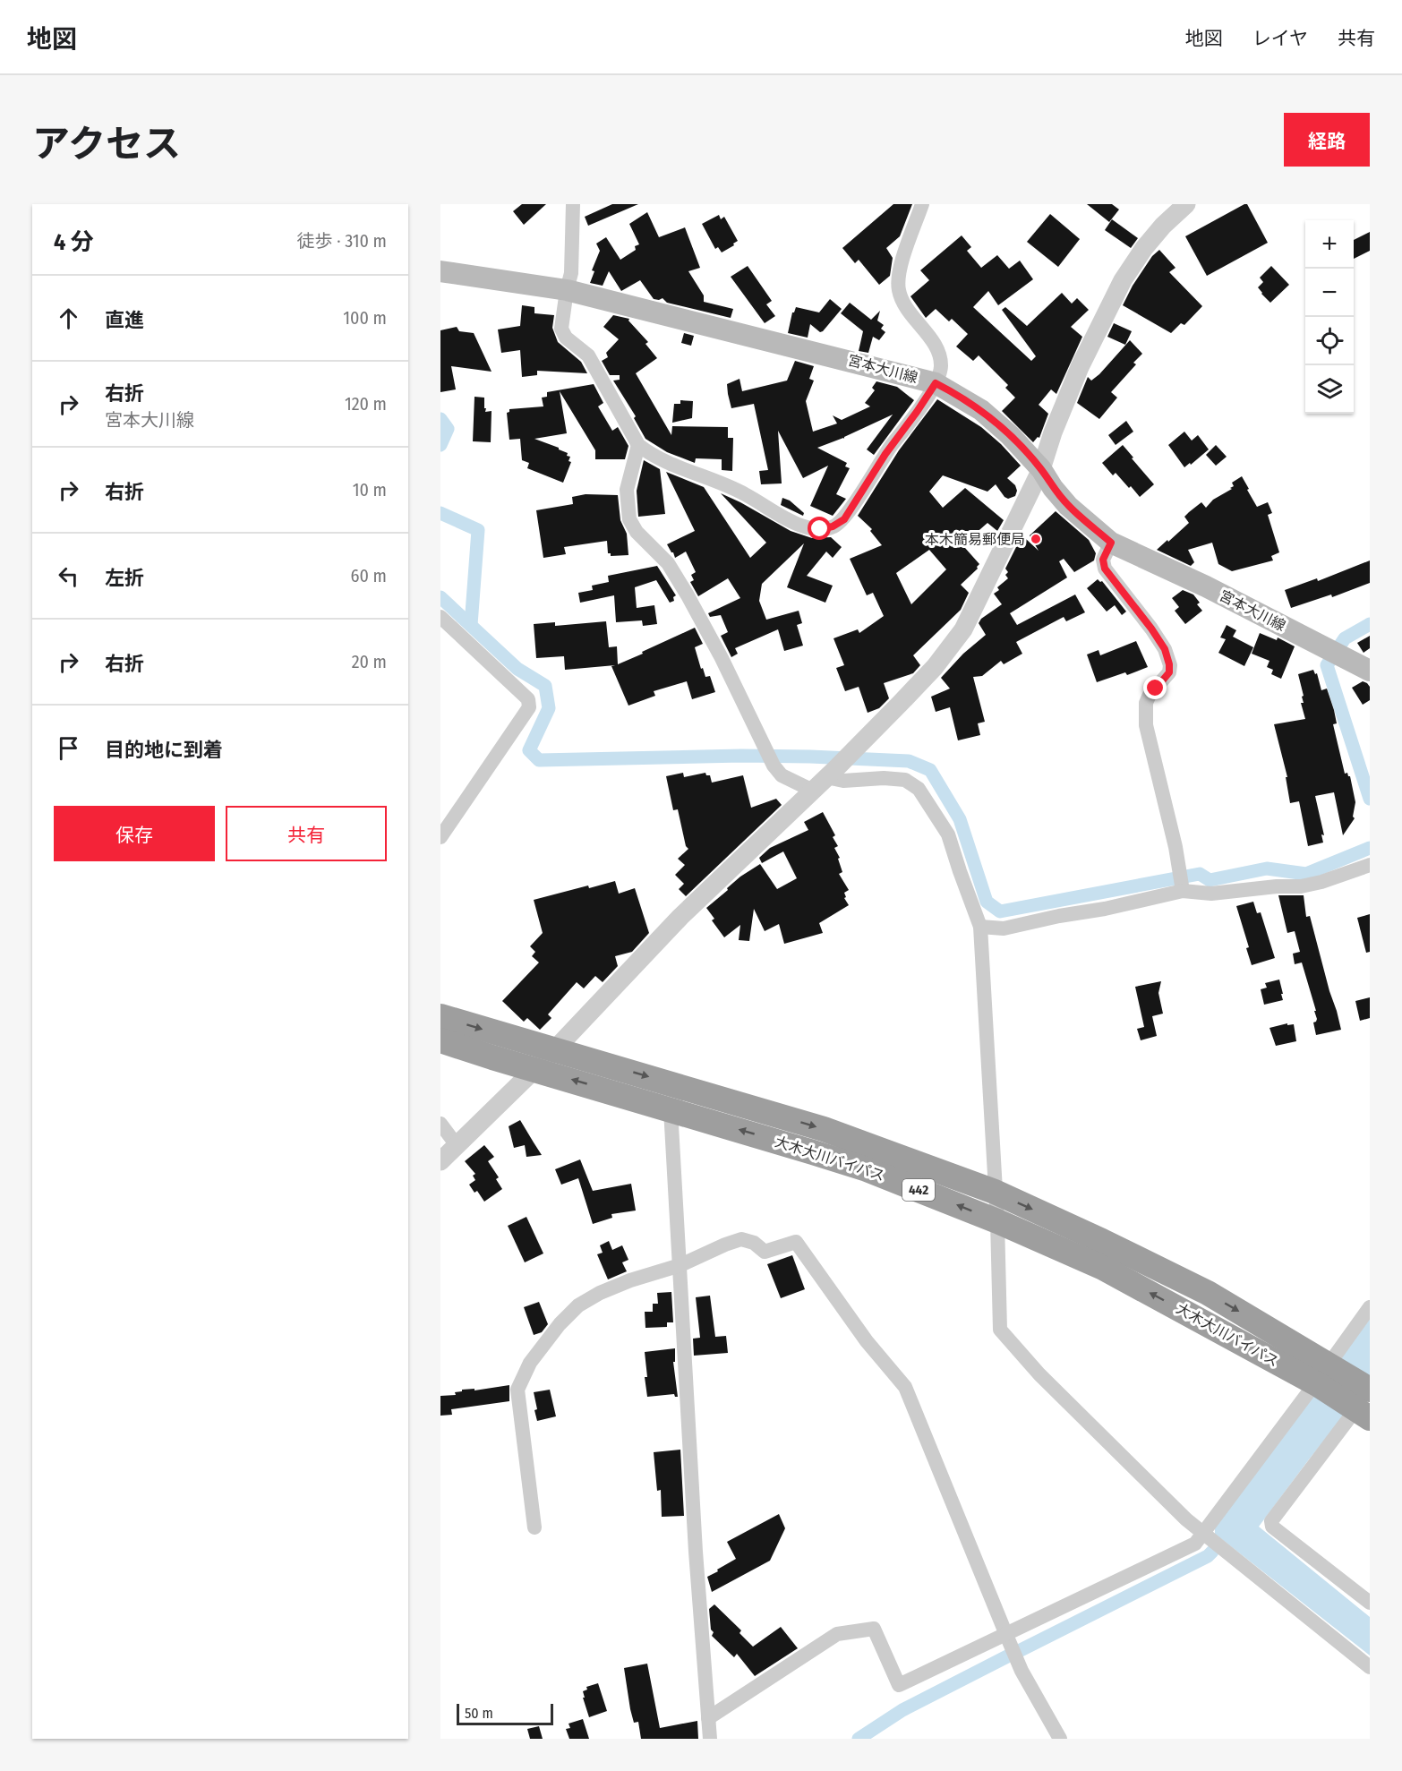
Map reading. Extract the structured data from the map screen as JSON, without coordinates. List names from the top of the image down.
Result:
{
  "streets": {
    "highway": ["大木大川バイパス", "442"],
    "main road": ["宮本大川線"]
  },
  "places": ["本木簡易郵便局"],
  "scale_bar": "50 m",
  "page": {
    "header": "地図",
    "nav": ["地図", "レイヤ", "共有"],
    "title": "アクセス",
    "buttons": [
      "経路",
      ["保存", "共有"]
    ],
    "heading": ["4 分", "徒歩 · 310 m"],
    "map_buttons": ["+", "−"],
    "list": [
      ["直進", "100 m"],
      ["右折", "宮本大川線", "120 m"],
      ["右折", "10 m"],
      ["左折", "60 m"],
      ["右折", "20 m"],
      "目的地に到着"
    ],
    "scale": "50 m"
  }
}
